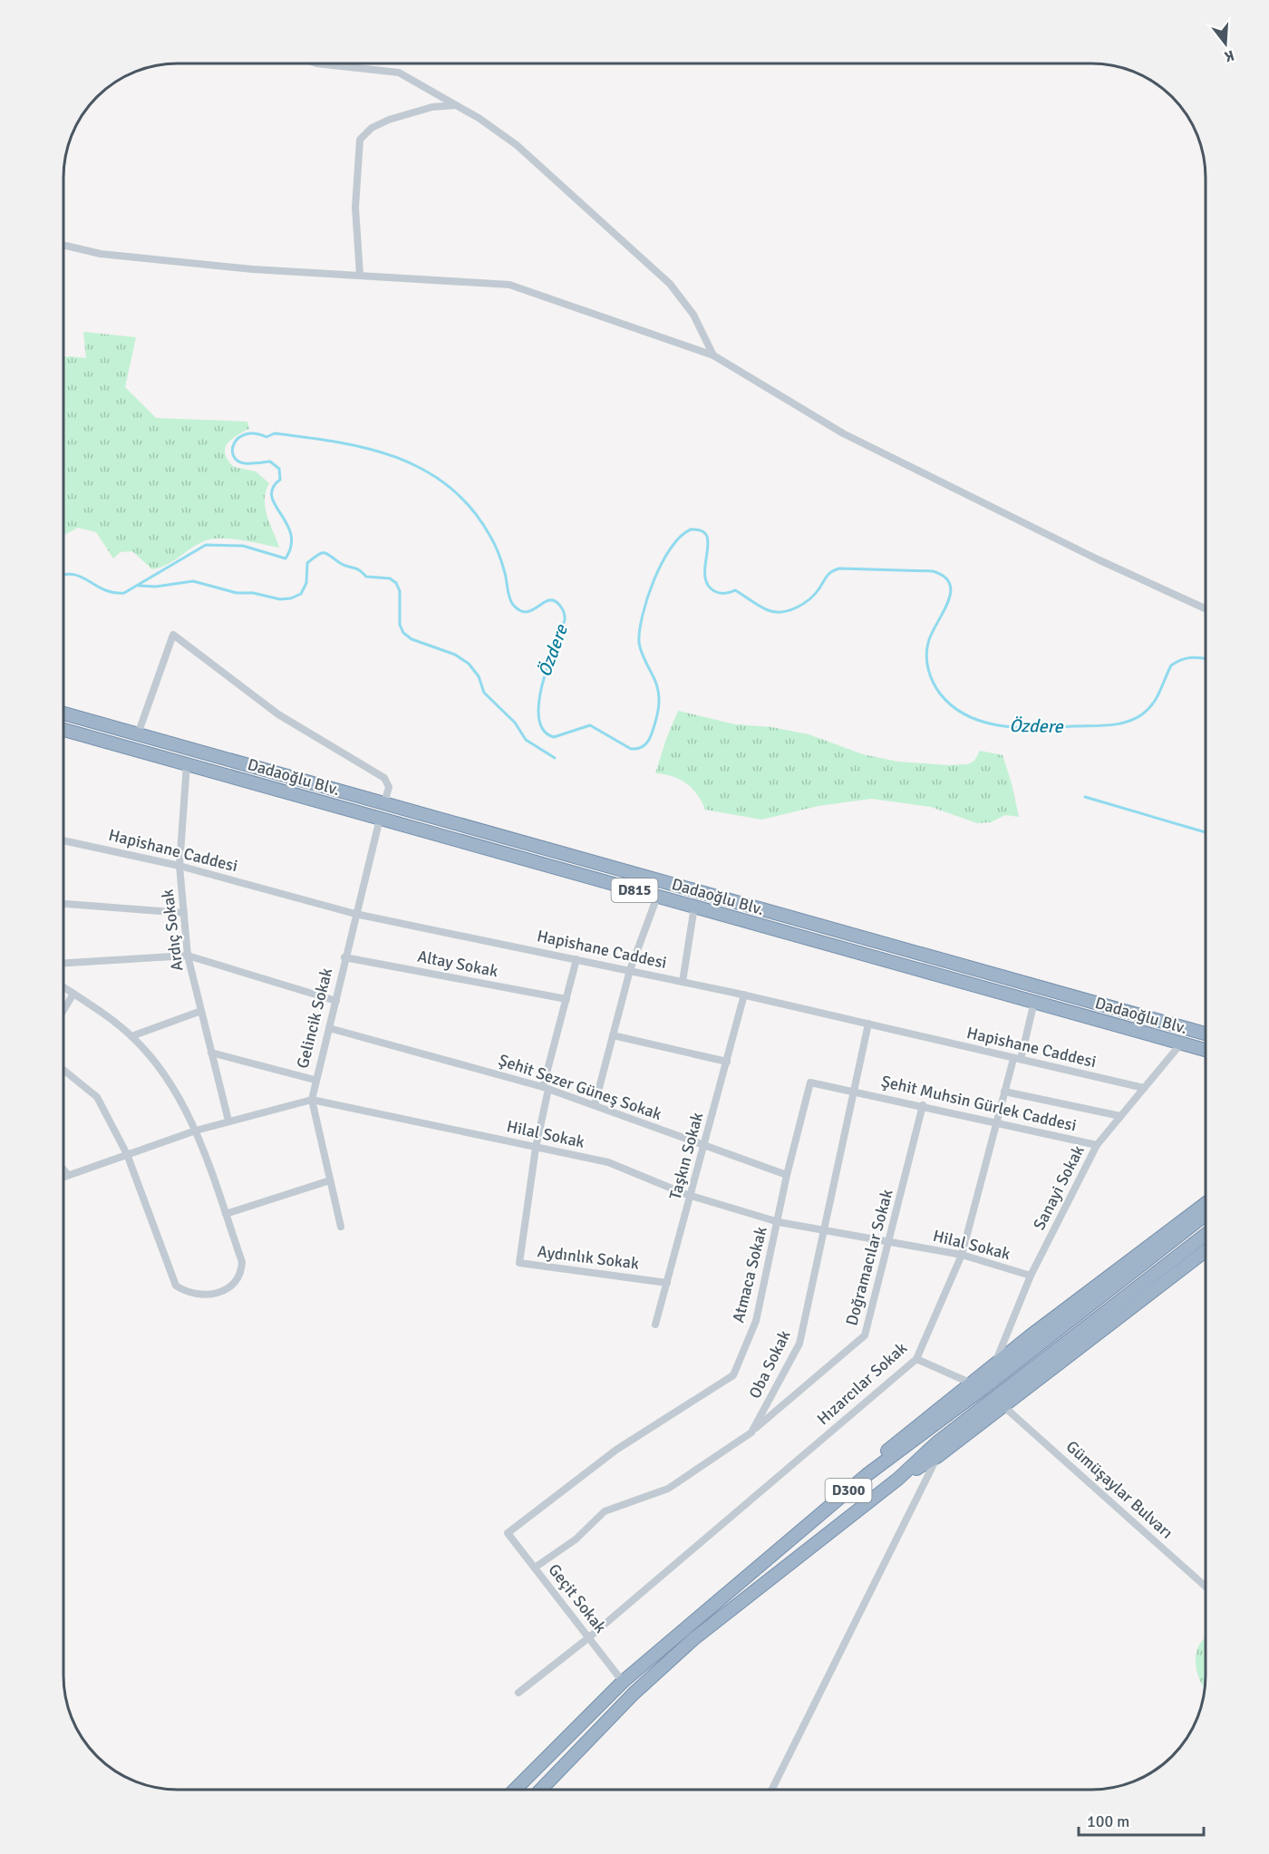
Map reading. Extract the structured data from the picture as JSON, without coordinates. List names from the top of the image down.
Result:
{
  "streets": {
    "highway": ["Dadaoğlu Blv.", "D815", "D300"],
    "street": [
      "Hapishane Caddesi",
      "Ardıç Sokak",
      "Altay Sokak",
      "Gelincik Sokak",
      "Şehit Sezer Güneş Sokak",
      "Şehit Muhsin Gürlek Caddesi",
      "Hilal Sokak",
      "Taşkın Sokak",
      "Sanayi Sokak",
      "Aydınlık Sokak",
      "Doğramacılar Sokak",
      "Atmaca Sokak",
      "Oba Sokak",
      "Hızarcılar Sokak",
      "Gümüşaylar Bulvarı",
      "Geçit Sokak"
    ]
  },
  "crossings": [
    ["Dadaoğlu Blv.", "Ardıç Sokak"],
    ["Dadaoğlu Blv.", "Gelincik Sokak"],
    ["Dadaoğlu Blv.", "Sanayi Sokak"],
    ["Dadaoğlu Blv.", "Hızarcılar Sokak"],
    ["Hapishane Caddesi", "Ardıç Sokak"],
    ["Hapishane Caddesi", "Gelincik Sokak"],
    ["Hapishane Caddesi", "Taşkın Sokak"],
    ["Hapishane Caddesi", "Sanayi Sokak"],
    ["Hapishane Caddesi", "Aydınlık Sokak"],
    ["Hapishane Caddesi", "Oba Sokak"],
    ["Hapishane Caddesi", "Hızarcılar Sokak"],
    ["Ardıç Sokak", "Hilal Sokak"],
    ["Altay Sokak", "Gelincik Sokak"],
    ["Altay Sokak", "Aydınlık Sokak"],
    ["Gelincik Sokak", "Şehit Sezer Güneş Sokak"],
    ["Gelincik Sokak", "Hilal Sokak"],
    ["Şehit Sezer Güneş Sokak", "Taşkın Sokak"],
    ["Şehit Sezer Güneş Sokak", "Aydınlık Sokak"],
    ["Şehit Sezer Güneş Sokak", "Atmaca Sokak"],
    ["Şehit Muhsin Gürlek Caddesi", "Sanayi Sokak"],
    ["Şehit Muhsin Gürlek Caddesi", "Doğramacılar Sokak"],
    ["Şehit Muhsin Gürlek Caddesi", "Atmaca Sokak"],
    ["Şehit Muhsin Gürlek Caddesi", "Oba Sokak"],
    ["Şehit Muhsin Gürlek Caddesi", "Hızarcılar Sokak"],
    ["Hilal Sokak", "Taşkın Sokak"],
    ["Hilal Sokak", "Sanayi Sokak"],
    ["Hilal Sokak", "Aydınlık Sokak"],
    ["Hilal Sokak", "Doğramacılar Sokak"],
    ["Hilal Sokak", "Atmaca Sokak"],
    ["Hilal Sokak", "Oba Sokak"],
    ["Hilal Sokak", "Hızarcılar Sokak"],
    ["Taşkın Sokak", "Aydınlık Sokak"],
    ["Doğramacılar Sokak", "Oba Sokak"],
    ["Atmaca Sokak", "Oba Sokak"],
    ["Atmaca Sokak", "Geçit Sokak"],
    ["Oba Sokak", "Geçit Sokak"],
    ["Hızarcılar Sokak", "Geçit Sokak"],
    ["D300", "Geçit Sokak"]
  ],
  "water": ["Özdere"],
  "scale_bar": "100 m",
  "north": "bottom"
}
